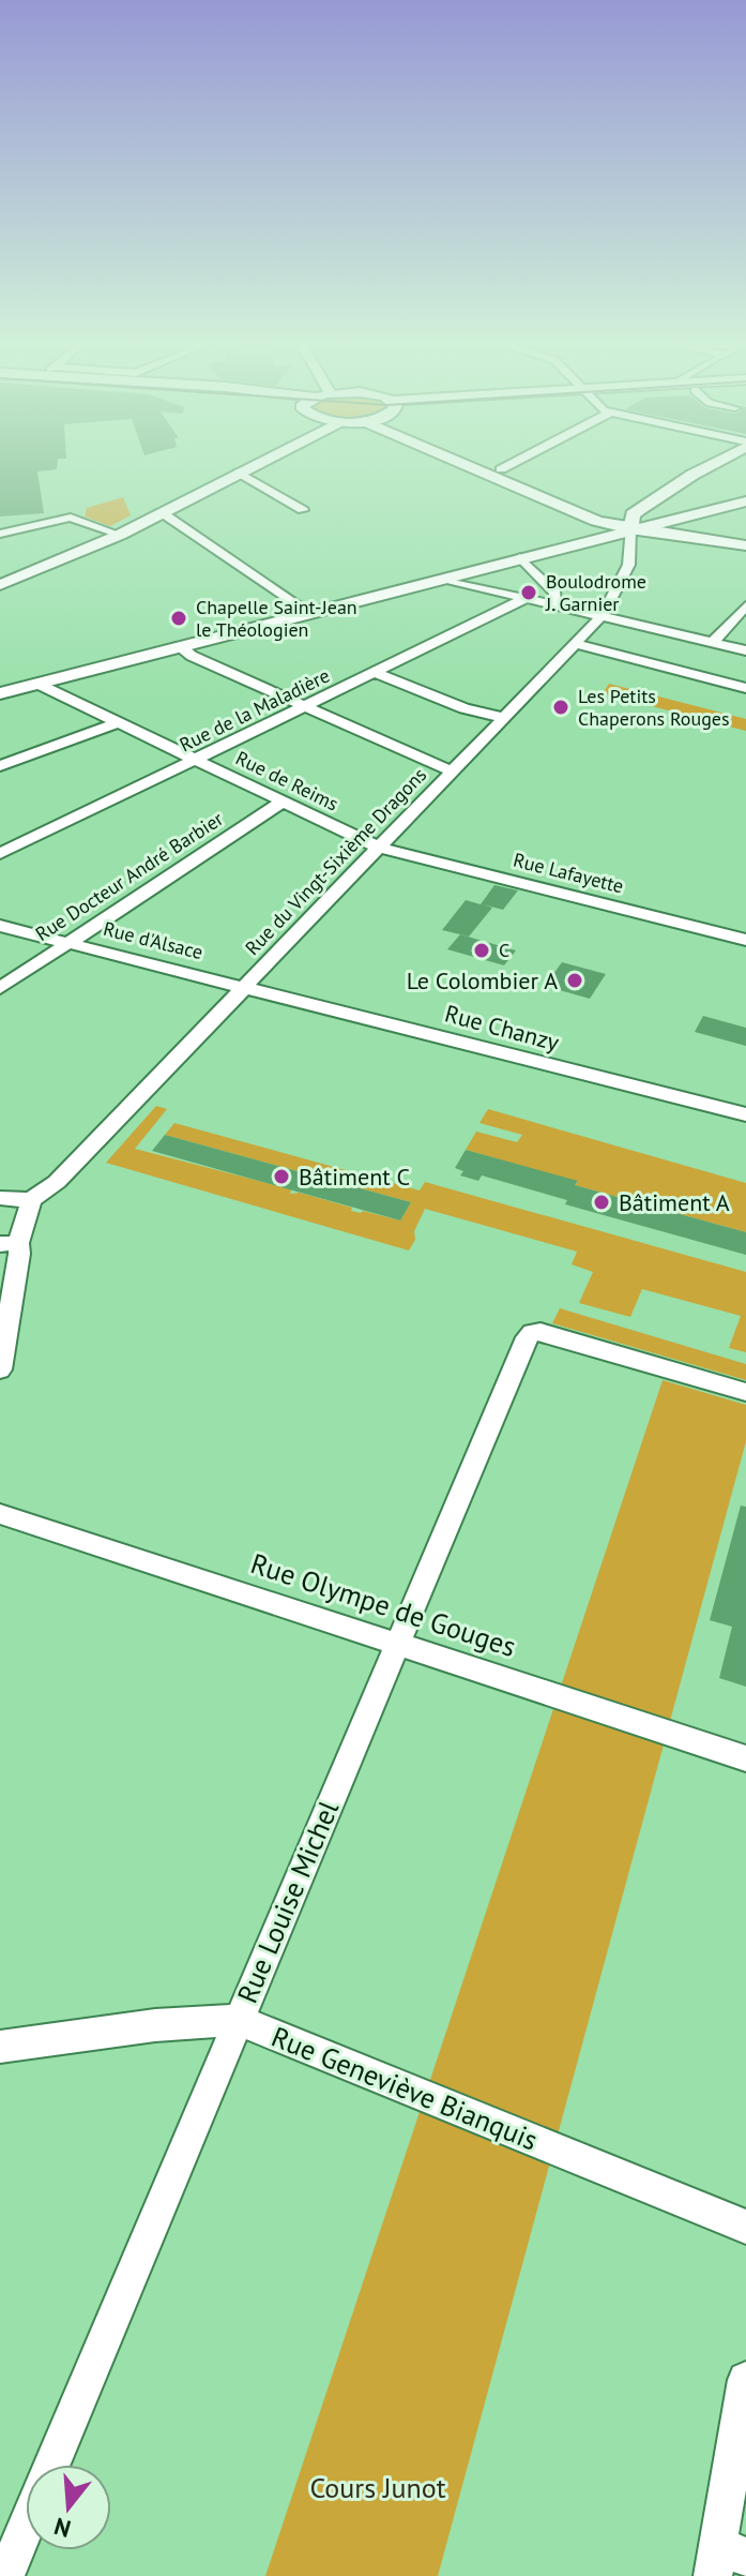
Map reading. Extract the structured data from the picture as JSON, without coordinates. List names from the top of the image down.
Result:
{
  "streets": {
    "street": [
      "Rue de la Maladière",
      "Rue de Reims",
      "Rue du Vingt-Sixième Dragons",
      "Rue Lafayette",
      "Rue Docteur André Barbier",
      "Rue d'Alsace",
      "Rue Chanzy",
      "Rue Olympe de Gouges",
      "Rue Louise Michel",
      "Rue Geneviève Bianquis"
    ]
  },
  "crossings": [
    ["Rue de la Maladière", "Rue de Reims"],
    ["Rue de Reims", "Rue du Vingt-Sixième Dragons"],
    ["Rue de Reims", "Rue Lafayette"],
    ["Rue de Reims", "Rue Docteur André Barbier"],
    ["Rue du Vingt-Sixième Dragons", "Rue Lafayette"],
    ["Rue du Vingt-Sixième Dragons", "Rue d'Alsace"],
    ["Rue du Vingt-Sixième Dragons", "Rue Chanzy"],
    ["Rue Docteur André Barbier", "Rue d'Alsace"],
    ["Rue d'Alsace", "Rue Chanzy"],
    ["Rue Olympe de Gouges", "Rue Louise Michel"],
    ["Rue Louise Michel", "Rue Geneviève Bianquis"]
  ],
  "parks": ["Cours Junot"],
  "places": [
    "Boulodrome J. Garnier",
    "Chapelle Saint-Jean le Théologien",
    "Les Petits Chaperons Rouges",
    "C",
    "Le Colombier A",
    "Bâtiment C",
    "Bâtiment A"
  ],
  "north": "bottom"
}
